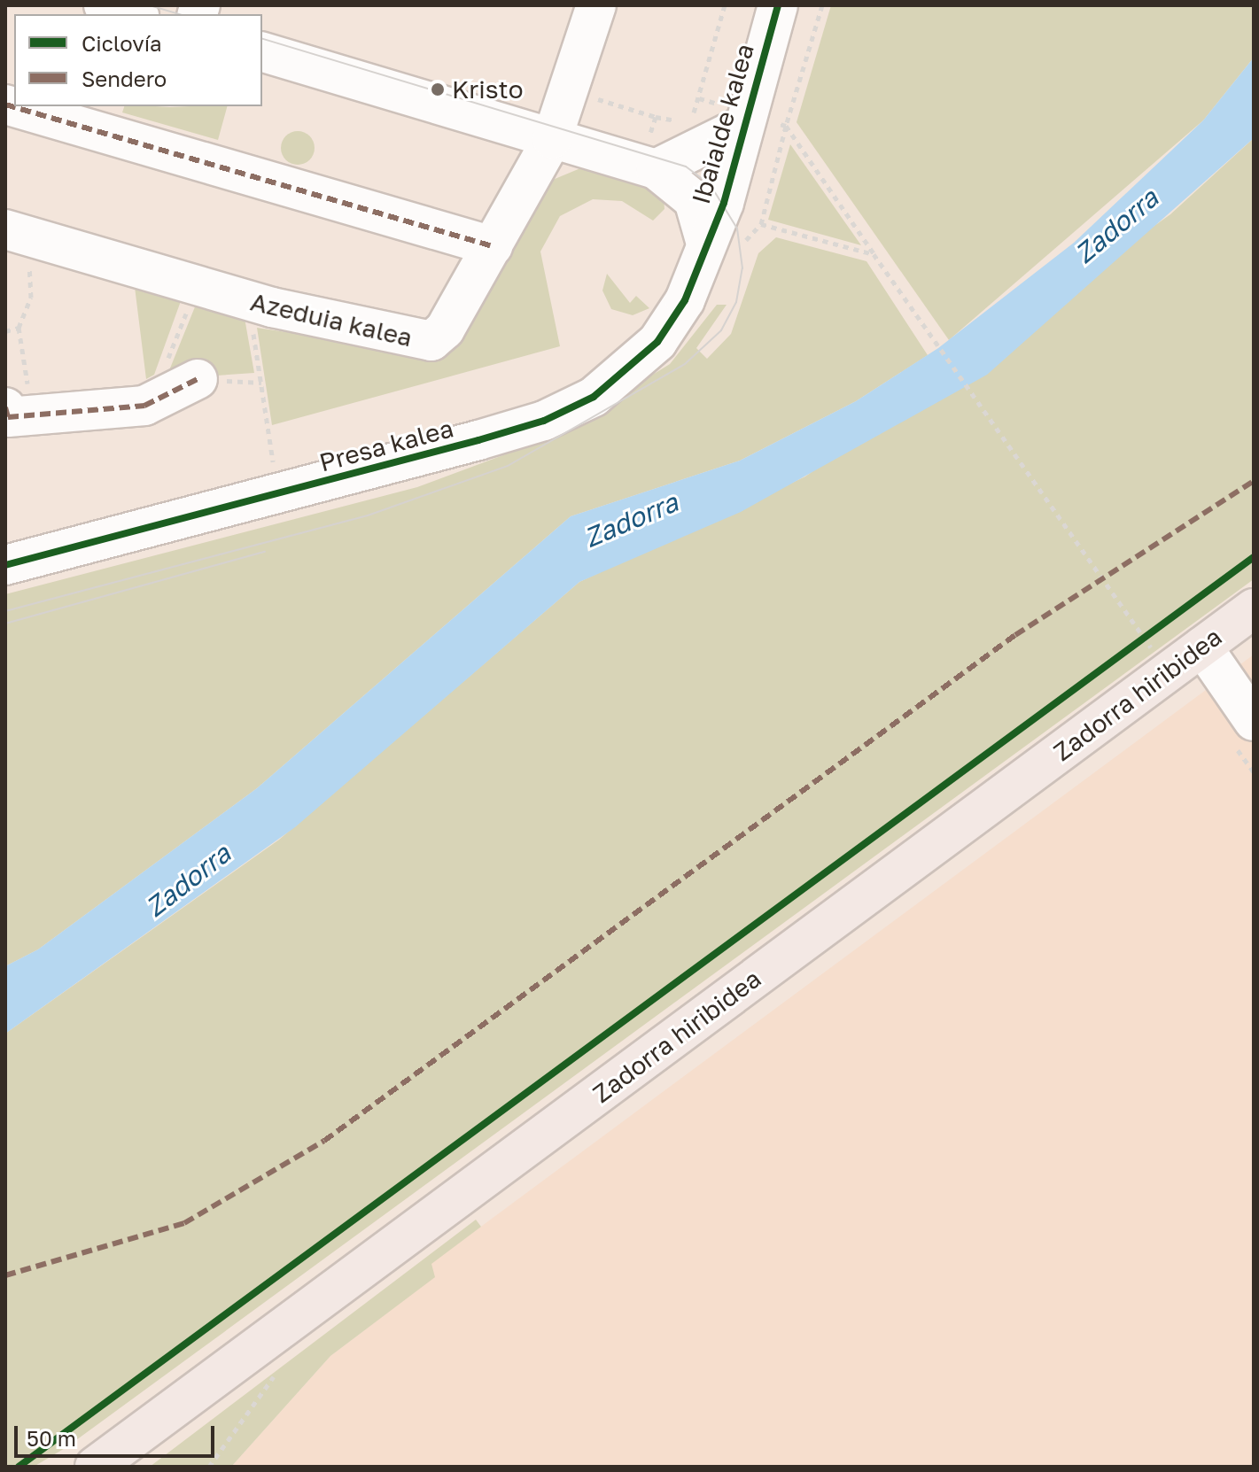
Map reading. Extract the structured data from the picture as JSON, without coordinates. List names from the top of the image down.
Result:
{
  "streets": {
    "main road": ["Zadorra hiribidea"],
    "street": ["Ibaialde kalea", "Azeduia kalea", "Presa kalea"]
  },
  "crossings": [
    ["Ibaialde kalea", "Presa kalea"]
  ],
  "water": ["Zadorra"],
  "places": ["Kristo"],
  "legend": ["Ciclovía", "Sendero"],
  "scale_bar": "50 m"
}
